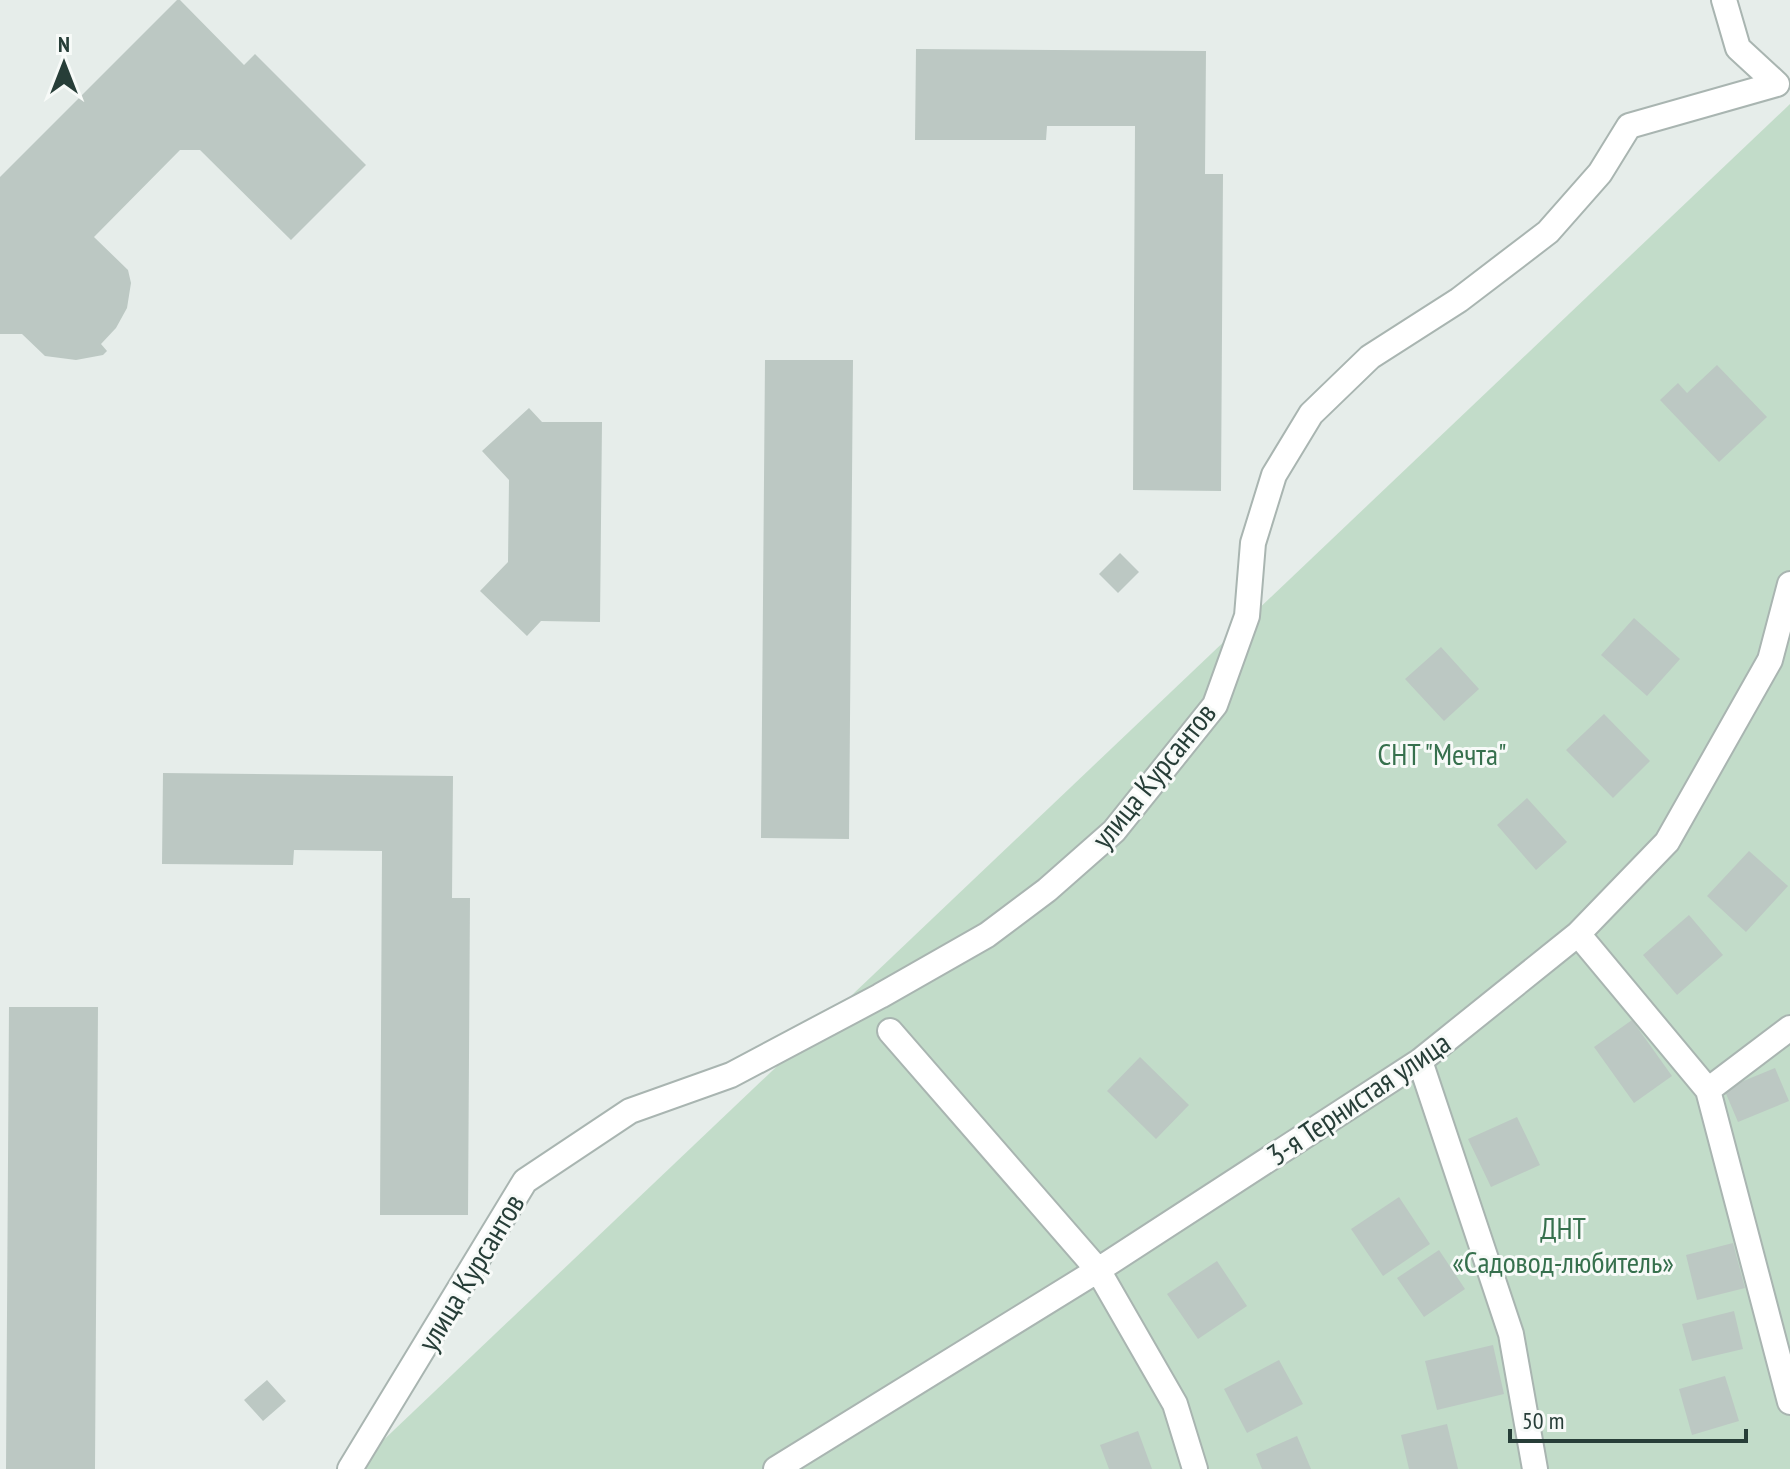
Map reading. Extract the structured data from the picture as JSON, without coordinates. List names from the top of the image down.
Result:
{
  "streets": {
    "street": ["улица Курсантов", "3-я Тернистая улица"]
  },
  "parks": ["СНТ \"Мечта\"", "ДНТ «Садовод-любитель»"],
  "scale_bar": "50 m",
  "north": "top"
}
